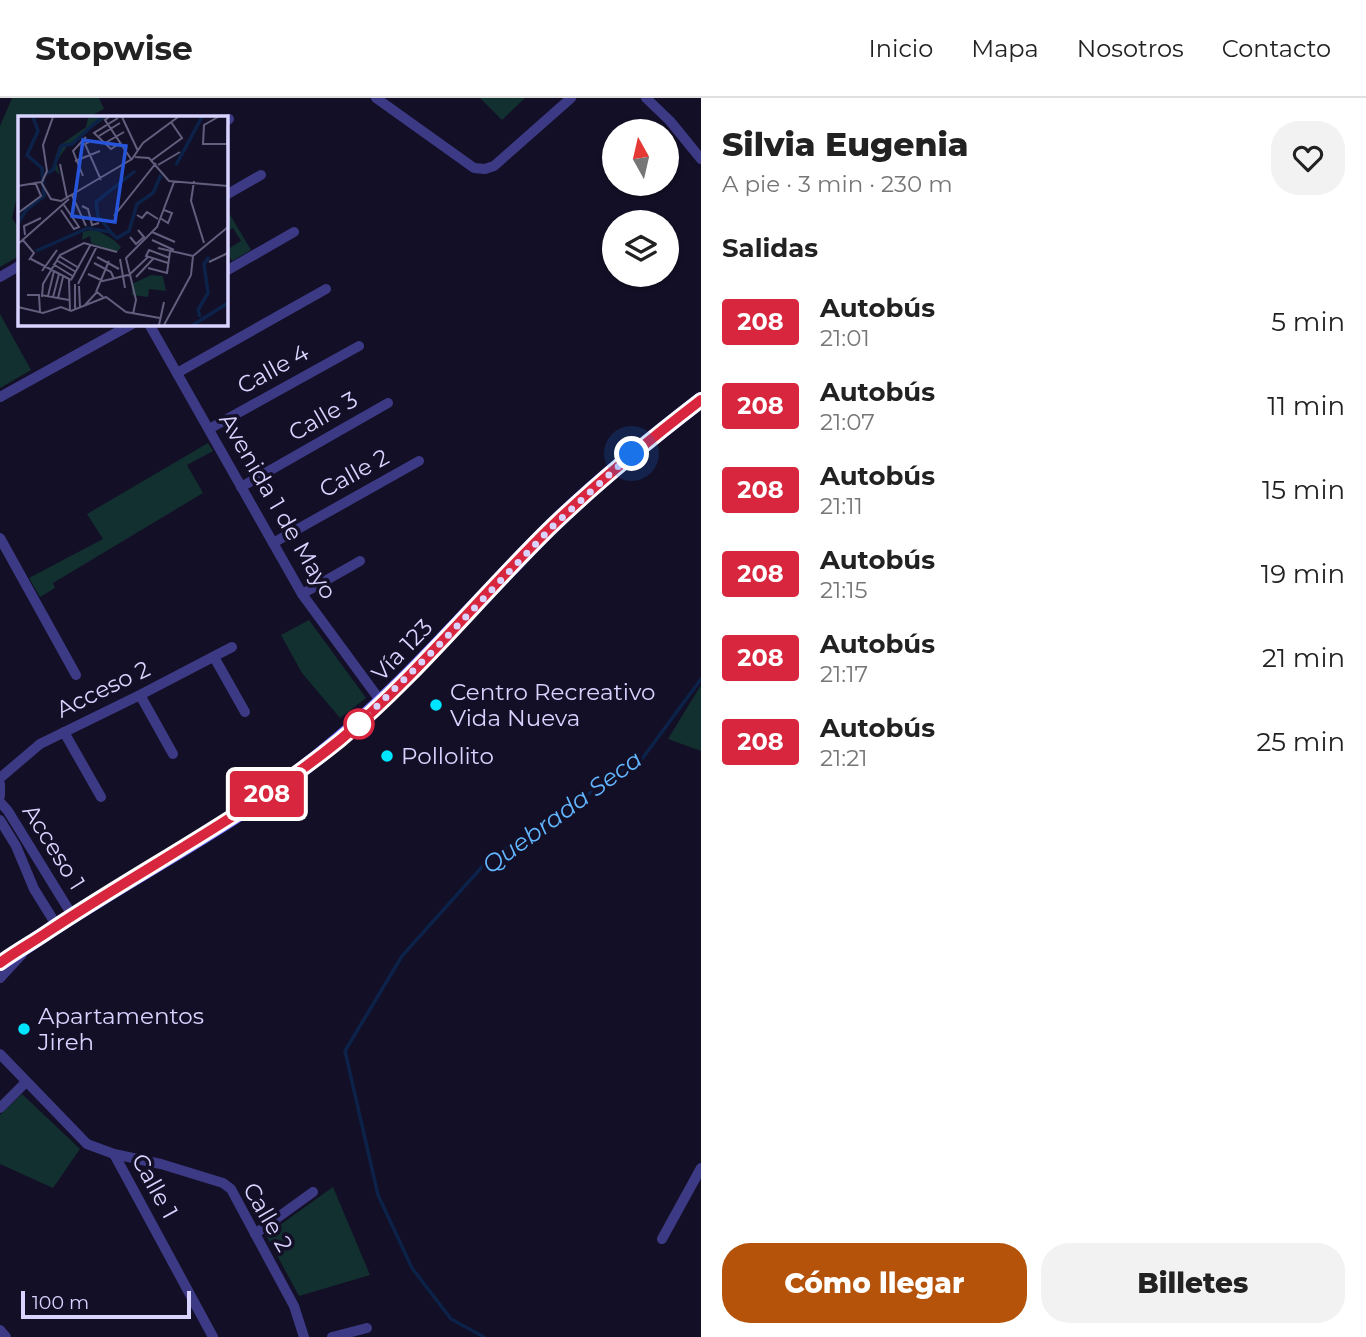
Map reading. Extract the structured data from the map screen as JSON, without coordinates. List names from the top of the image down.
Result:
{
  "streets": {
    "main road": ["Vía 123"],
    "street": [
      "Calle 4",
      "Calle 3",
      "Calle 2",
      "Avenida 1 de Mayo",
      "Acceso 2",
      "Acceso 1",
      "Calle 1"
    ]
  },
  "crossings": [
    ["Calle 4", "Avenida 1 de Mayo"],
    ["Calle 3", "Avenida 1 de Mayo"],
    ["Calle 2", "Avenida 1 de Mayo"],
    ["Calle 2", "Calle 1"],
    ["Avenida 1 de Mayo", "Vía 123"],
    ["Vía 123", "Acceso 1"]
  ],
  "water": ["Quebrada Seca"],
  "places": ["Centro Recreativo Vida Nueva", "Pollolito", "Apartamentos Jireh"],
  "lines": ["bus line 208"],
  "scale_bar": "100 m",
  "north": "top",
  "page": {
    "header": "Stopwise",
    "nav": [
      "Inicio",
      "Mapa",
      "Nosotros",
      "Contacto"
    ],
    "on_map": "208",
    "heading": [
      ["Silvia Eugenia", "A pie · 3 min · 230 m"],
      "Salidas"
    ],
    "list": [
      {
        "mark": "208",
        "name": "Autobús",
        "note": "21:01",
        "value": "5 min"
      },
      {
        "mark": "208",
        "name": "Autobús",
        "note": "21:07",
        "value": "11 min"
      },
      {
        "mark": "208",
        "name": "Autobús",
        "note": "21:11",
        "value": "15 min"
      },
      {
        "mark": "208",
        "name": "Autobús",
        "note": "21:15",
        "value": "19 min"
      },
      {
        "mark": "208",
        "name": "Autobús",
        "note": "21:17",
        "value": "21 min"
      },
      {
        "mark": "208",
        "name": "Autobús",
        "note": "21:21",
        "value": "25 min"
      }
    ],
    "buttons": ["Cómo llegar", "Billetes"],
    "scale": "100 m"
  }
}
